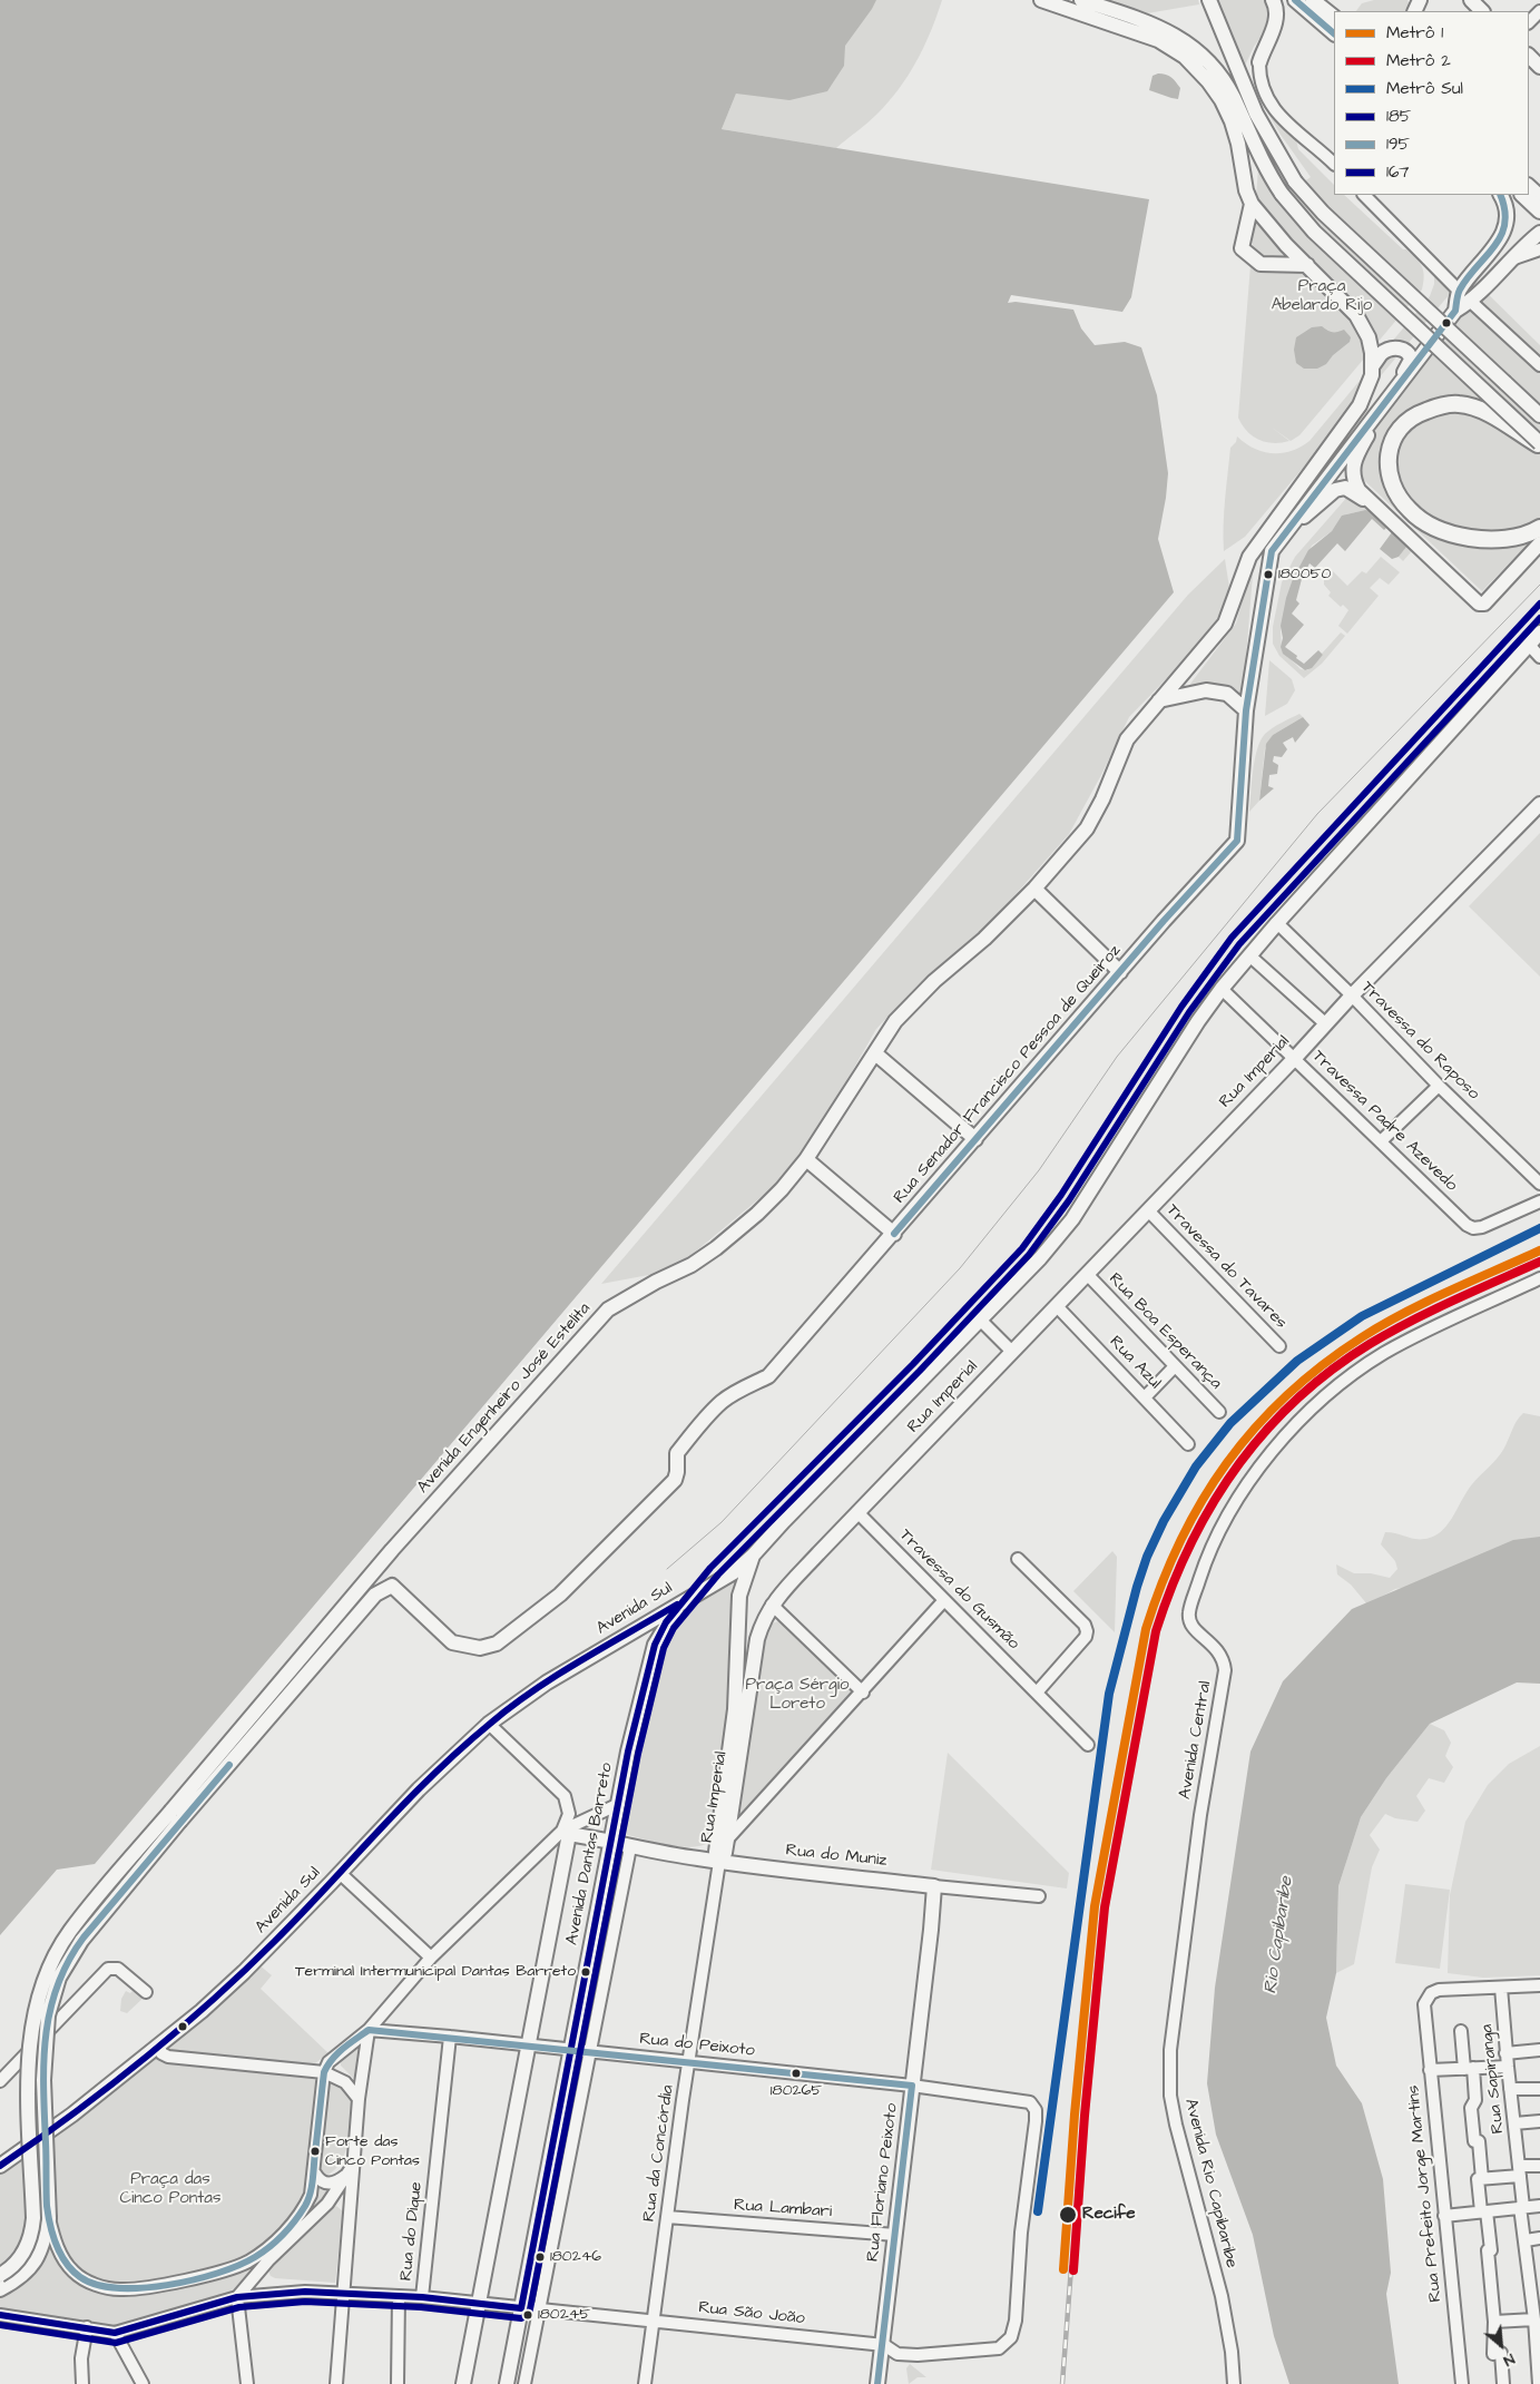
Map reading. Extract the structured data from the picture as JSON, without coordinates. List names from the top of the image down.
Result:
{
  "streets": {
    "main road": [
      "Rua Imperial",
      "Rua Senador Francisco Pessoa de Queiroz",
      "Avenida Engenheiro José Estelita",
      "Avenida Sul",
      "Avenida Dantas Barreto",
      "Rua do Muniz",
      "Rua Floriano Peixoto"
    ],
    "street": [
      "Travessa do Raposo",
      "Travessa Padre Azevedo",
      "Travessa do Tavares",
      "Rua Boa Esperança",
      "Rua Azul",
      "Travessa do Gusmão",
      "Avenida Central",
      "Rua do Peixoto",
      "Rua Sapiranga",
      "Rua da Concórdia",
      "Avenida Rio Capibaribe",
      "Rua Prefeito Jorge Martins",
      "Rua Lambari",
      "Rua do Dique",
      "Rua São João"
    ]
  },
  "crossings": [
    ["Travessa do Raposo", "Rua Imperial"],
    ["Travessa do Raposo", "Avenida Sul"],
    ["Rua Imperial", "Travessa Padre Azevedo"],
    ["Rua Imperial", "Travessa do Tavares"],
    ["Rua Imperial", "Rua Boa Esperança"],
    ["Rua Imperial", "Rua Azul"],
    ["Rua Imperial", "Travessa do Gusmão"],
    ["Rua Imperial", "Avenida Sul"],
    ["Rua Imperial", "Rua do Muniz"],
    ["Rua Imperial", "Rua da Concórdia"],
    ["Travessa Padre Azevedo", "Avenida Sul"],
    ["Avenida Sul", "Avenida Dantas Barreto"],
    ["Avenida Central", "Avenida Rio Capibaribe"],
    ["Avenida Dantas Barreto", "Rua do Peixoto"],
    ["Avenida Dantas Barreto", "Rua São João"],
    ["Rua do Muniz", "Rua da Concórdia"],
    ["Rua do Muniz", "Rua Floriano Peixoto"],
    ["Rua do Peixoto", "Rua da Concórdia"],
    ["Rua do Peixoto", "Rua Floriano Peixoto"],
    ["Rua do Peixoto", "Rua do Dique"],
    ["Rua do Peixoto", "Rua São João"],
    ["Rua Sapiranga", "Rua Prefeito Jorge Martins"],
    ["Rua da Concórdia", "Rua Lambari"],
    ["Rua da Concórdia", "Rua São João"],
    ["Rua Floriano Peixoto", "Rua Lambari"],
    ["Rua Floriano Peixoto", "Rua São João"],
    ["Rua do Dique", "Rua São João"]
  ],
  "water": ["Rio Capibaribe"],
  "parks": ["Praça Abelardo Rijo", "Praça Sérgio Loreto", "Praça das Cinco Pontas"],
  "places": [
    "180050",
    "Terminal Intermunicipal Dantas Barreto",
    "180265",
    "Forte das Cinco Pontas",
    "Recife",
    "180246",
    "180245"
  ],
  "lines": [
    "transit line 195",
    "transit line 185",
    "transit line 167",
    "metro line Sul",
    "metro line 1",
    "metro line 2"
  ],
  "legend": [
    "Metrô 1",
    "Metrô 2",
    "Metrô Sul",
    "185",
    "195",
    "167"
  ],
  "north": "bottom right"
}
